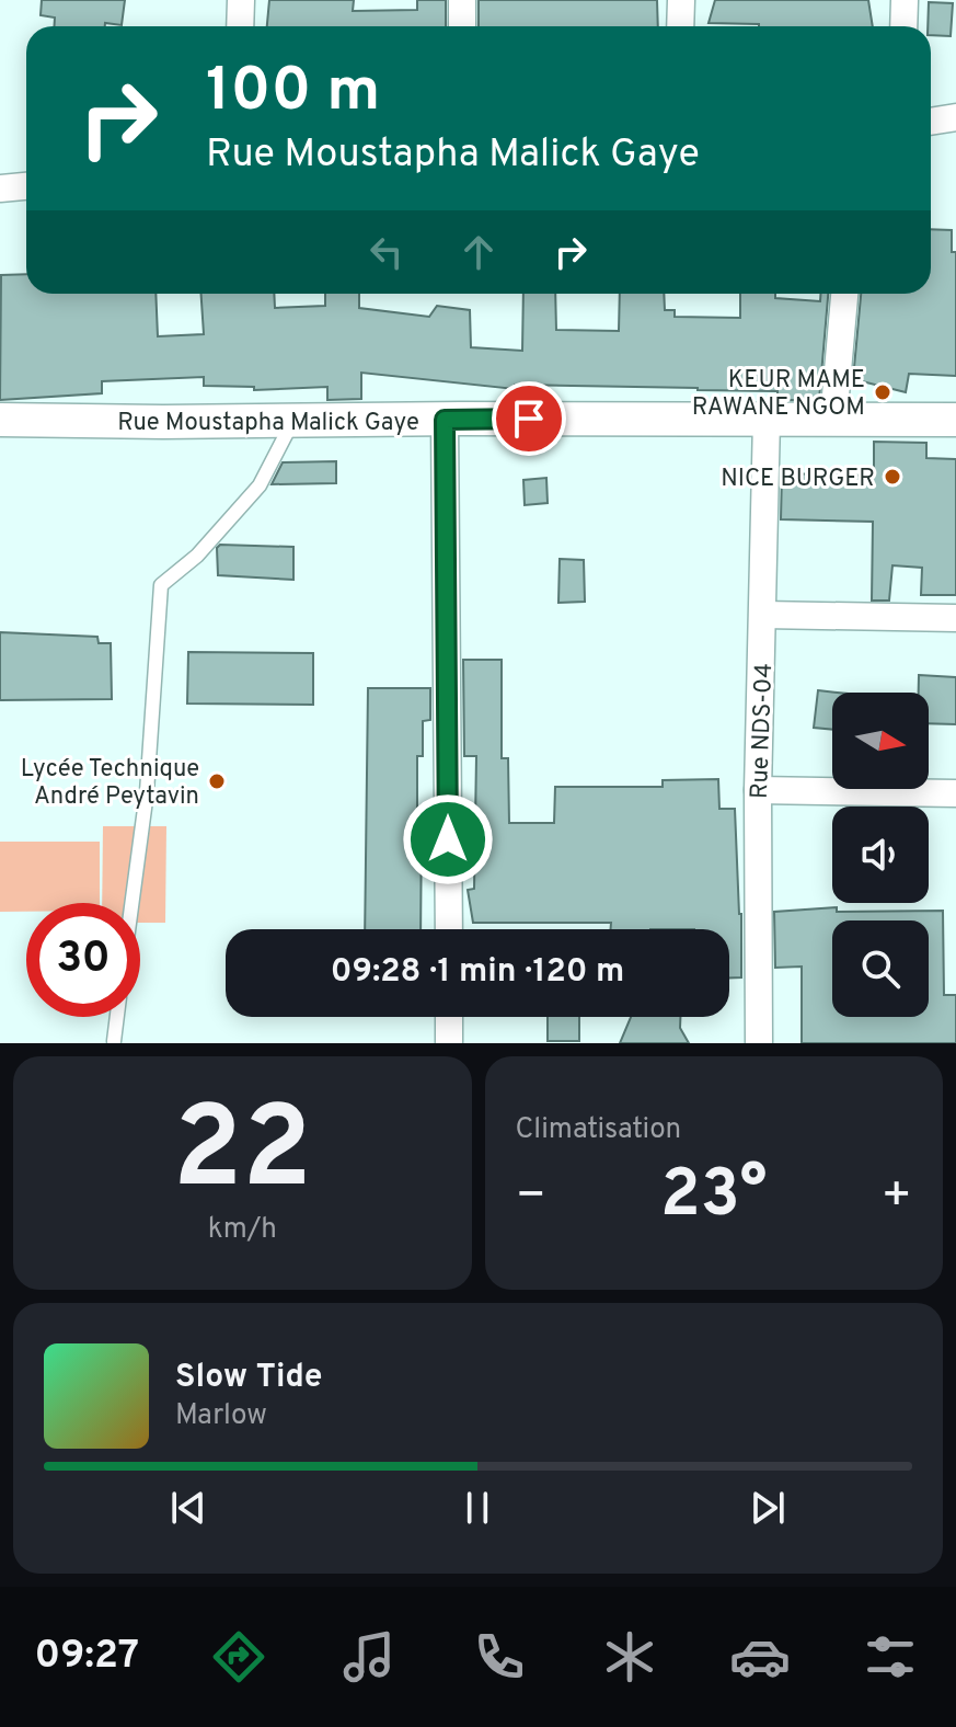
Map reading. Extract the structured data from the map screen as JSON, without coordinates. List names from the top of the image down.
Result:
{
  "streets": {
    "street": ["Rue Moustapha Malick Gaye", "Rue NDS-04"]
  },
  "crossings": [
    ["Rue Moustapha Malick Gaye", "Rue NDS-04"]
  ],
  "places": ["KEUR MAME RAWANE NGOM", "NICE BURGER", "Lycée Technique André Peytavin"],
  "north": "right",
  "page": {
    "turn": ["100 m", "Rue Moustapha Malick Gaye"],
    "limit": "30",
    "trip": "09:28 · 1 min · 120 m",
    "tile": [
      ["22", "km/h"],
      "Climatisation"
    ],
    "heat": ["−", "23°", "+"],
    "song": ["Slow Tide", "Marlow"],
    "tabs": "09:27"
  }
}
